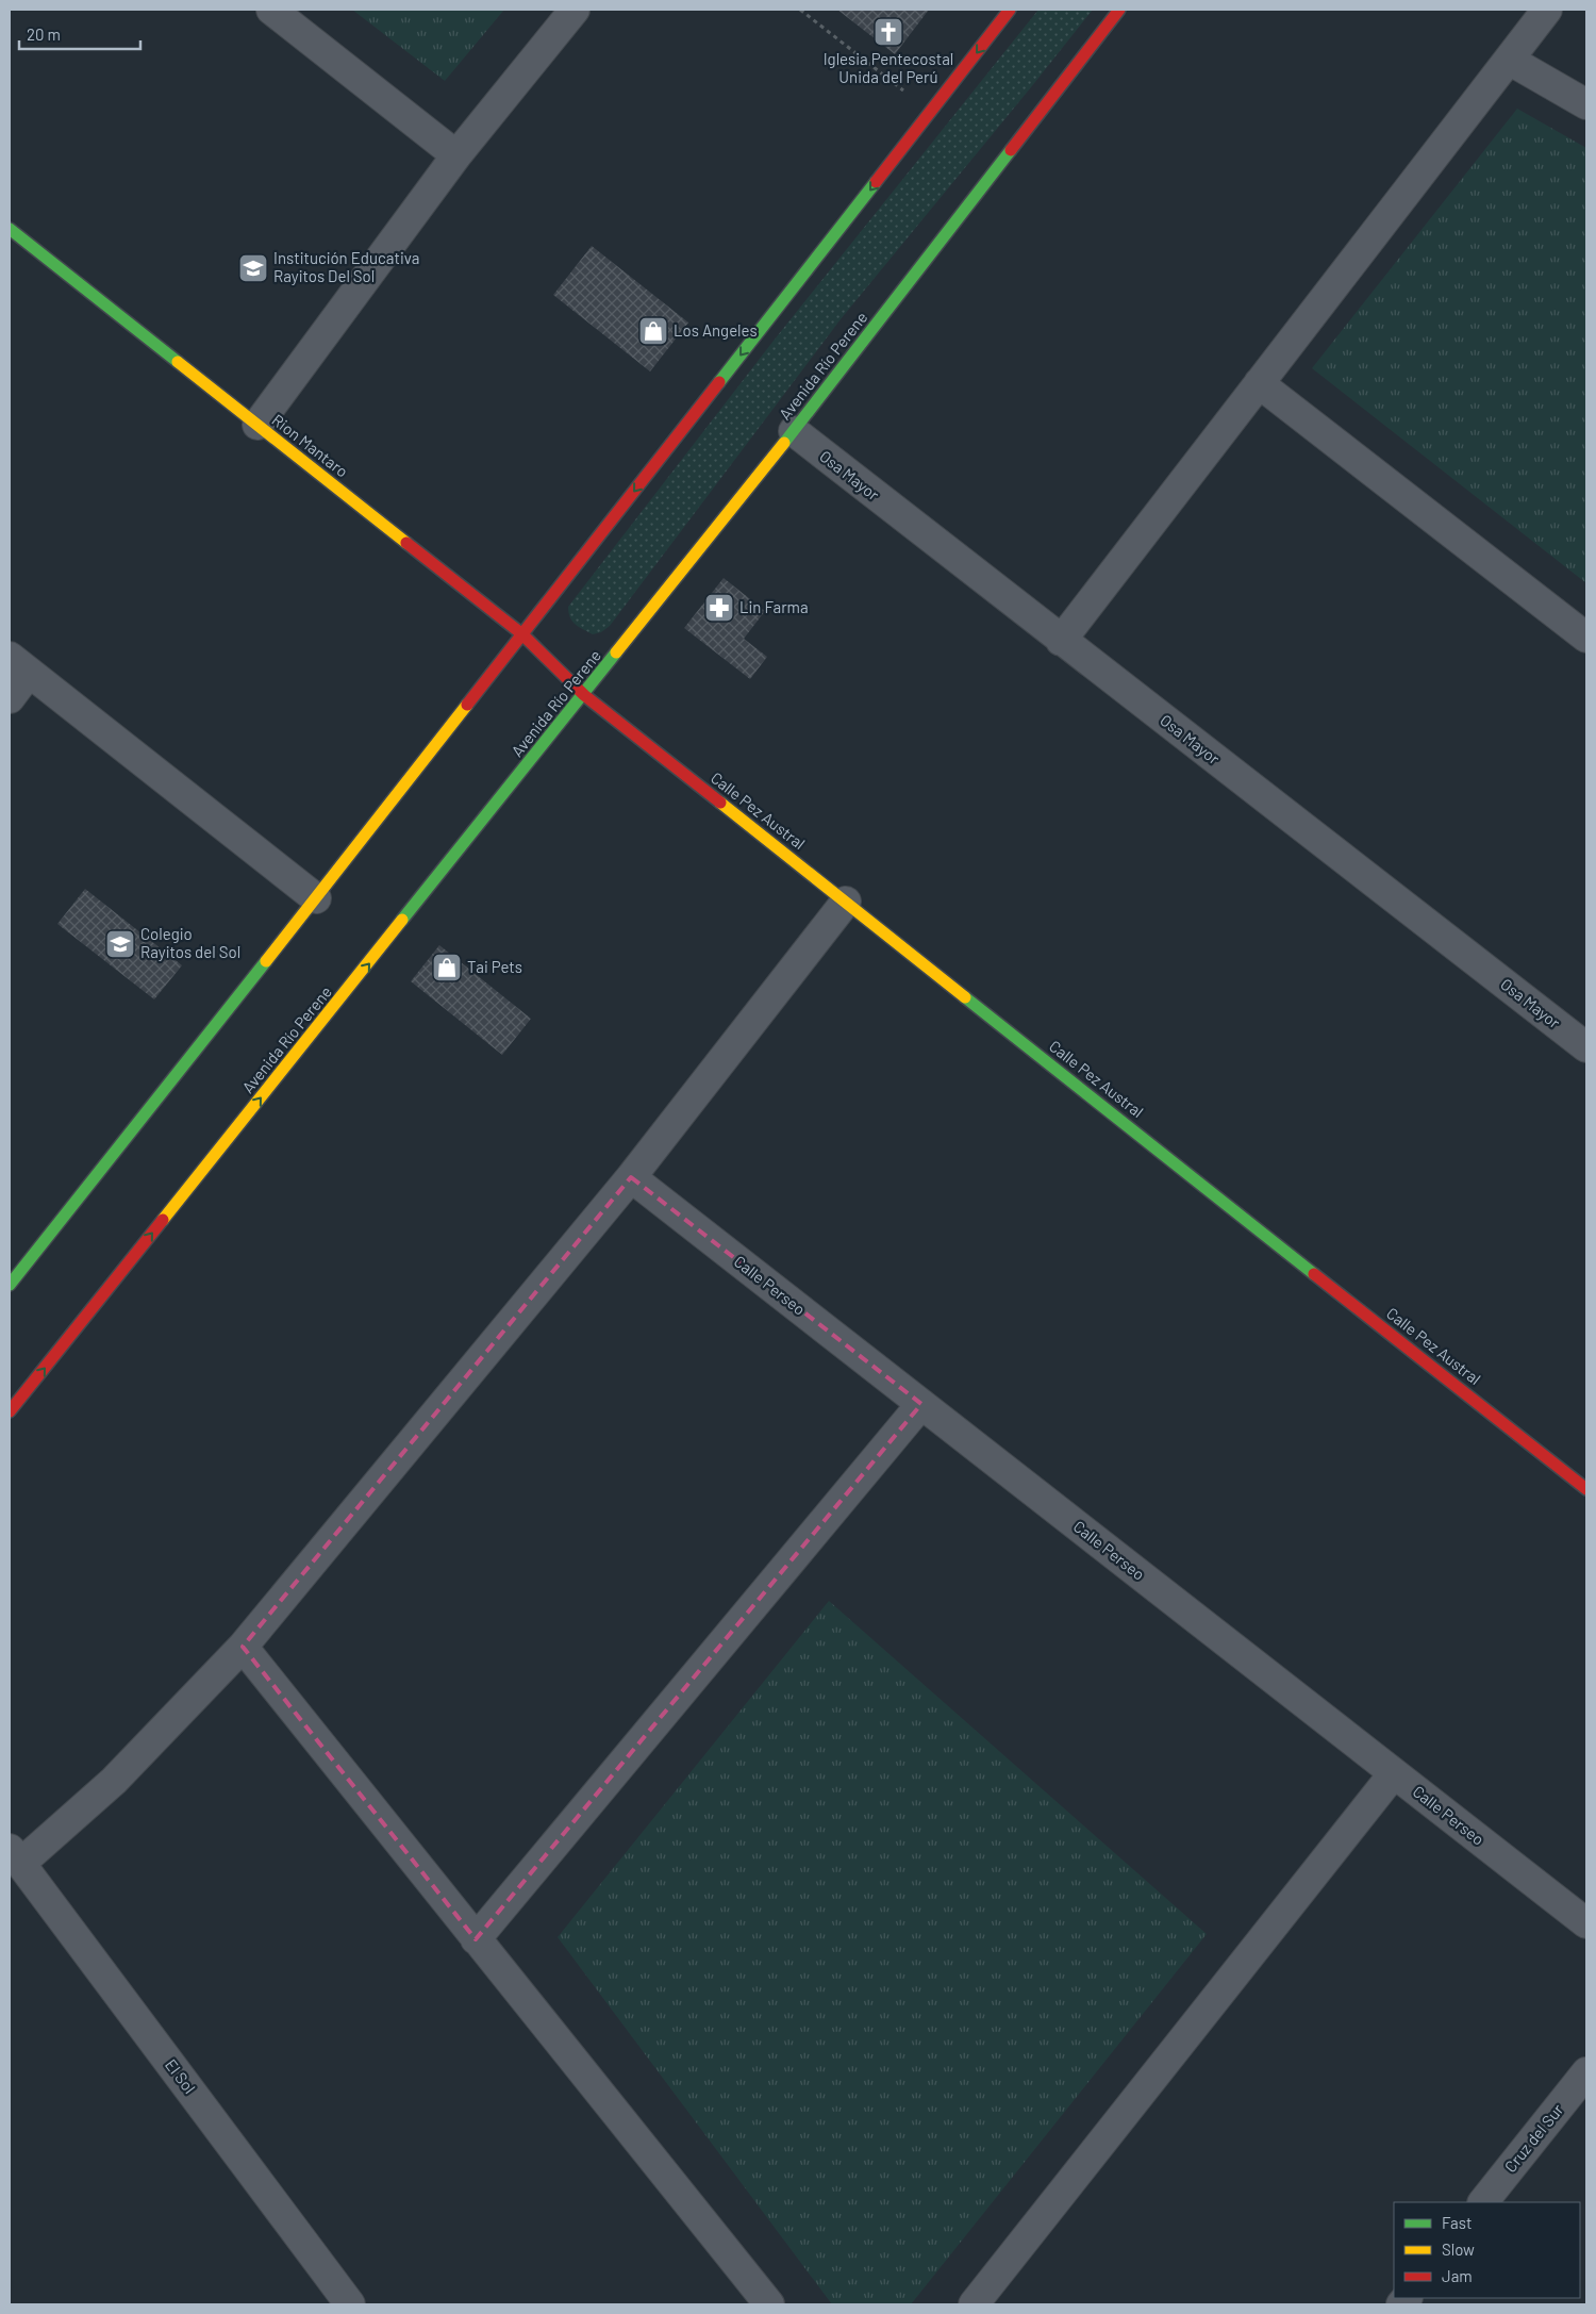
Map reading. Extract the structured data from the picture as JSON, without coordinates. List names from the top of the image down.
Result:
{
  "streets": {
    "street": [
      "Avenida Río Perene",
      "Rion Mantaro",
      "Osa Mayor",
      "Calle Pez Austral",
      "Calle Perseo",
      "El Sol",
      "Cruz del Sur"
    ]
  },
  "crossings": [
    ["Avenida Río Perene", "Rion Mantaro"],
    ["Avenida Río Perene", "Osa Mayor"],
    ["Avenida Río Perene", "Calle Pez Austral"],
    ["Rion Mantaro", "Calle Pez Austral"]
  ],
  "places": {
    "church": ["Iglesia Pentecostal Unida del Perú"],
    "school or university": ["Institución Educativa Rayitos Del Sol", "Colegio Rayitos del Sol"],
    "shop": ["Los Angeles", "Tai Pets"],
    "pharmacy": ["Lin Farma"]
  },
  "legend": ["Fast", "Slow", "Jam"],
  "scale_bar": "20 m"
}
